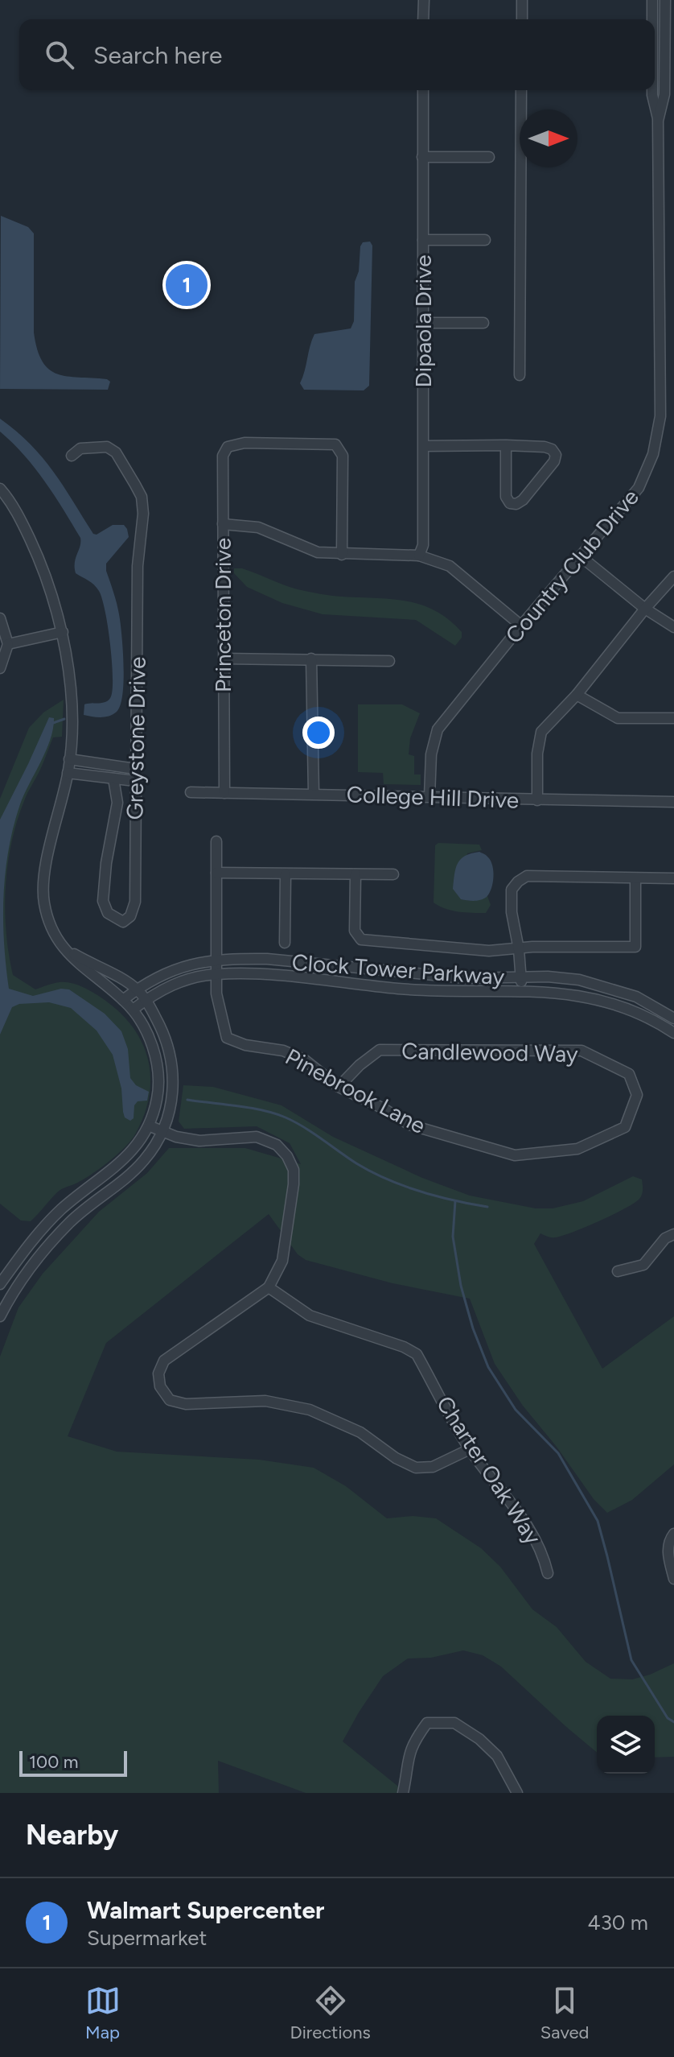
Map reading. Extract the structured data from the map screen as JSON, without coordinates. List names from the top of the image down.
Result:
{
  "streets": {
    "street": [
      "Dipaola Drive",
      "Country Club Drive",
      "Princeton Drive",
      "Greystone Drive",
      "College Hill Drive",
      "Clock Tower Parkway",
      "Candlewood Way",
      "Pinebrook Lane",
      "Charter Oak Way"
    ]
  },
  "crossings": [
    ["Country Club Drive", "College Hill Drive"],
    ["Princeton Drive", "College Hill Drive"],
    ["Clock Tower Parkway", "Pinebrook Lane"],
    ["Candlewood Way", "Pinebrook Lane"]
  ],
  "scale_bar": "100 m",
  "north": "right",
  "page": {
    "search": "Search here",
    "pins": "1",
    "scale": "100 m",
    "heading": "Nearby",
    "list": [
      {
        "mark": "1",
        "name": "Walmart Supercenter",
        "note": "Supermarket",
        "value": "430 m"
      }
    ],
    "nav": ["Map", "Directions", "Saved"]
  }
}
